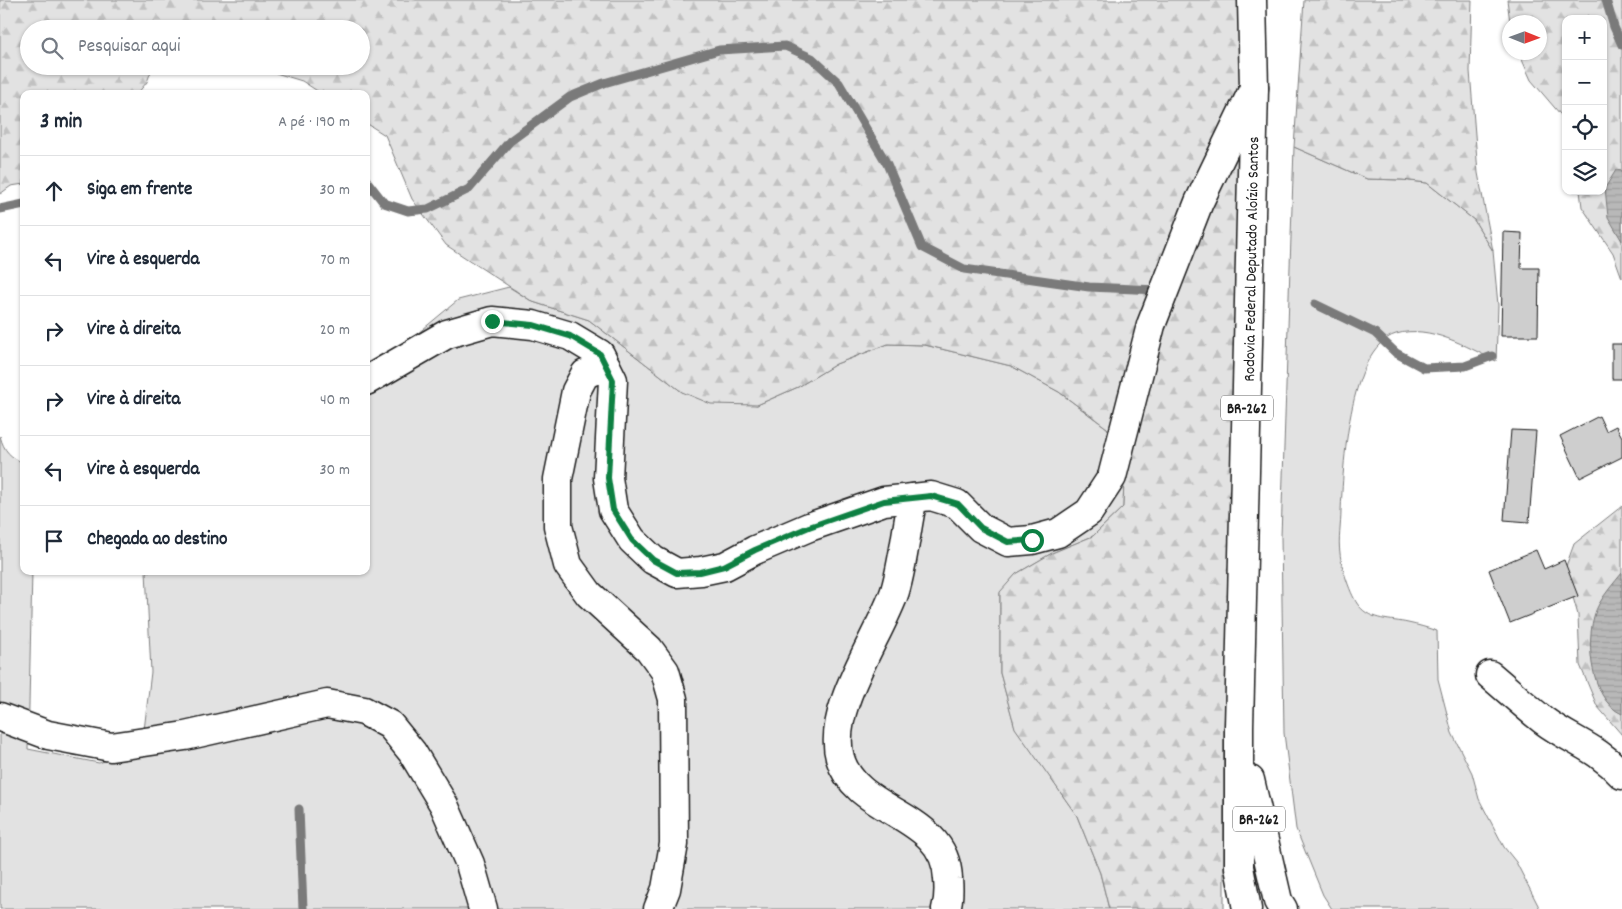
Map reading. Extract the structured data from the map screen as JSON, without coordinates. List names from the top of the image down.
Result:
{
  "streets": {
    "main road": ["Rodovia Federal Deputado Aloízio Santos", "BR-262"]
  },
  "north": "right",
  "page": {
    "map_buttons": ["+", "−"],
    "search": "Pesquisar aqui",
    "heading": ["3 min", "A pé · 190 m"],
    "list": [
      ["Siga em frente", "30 m"],
      ["Vire à esquerda", "70 m"],
      ["Vire à direita", "20 m"],
      ["Vire à direita", "40 m"],
      ["Vire à esquerda", "30 m"],
      "Chegada ao destino"
    ]
  }
}
